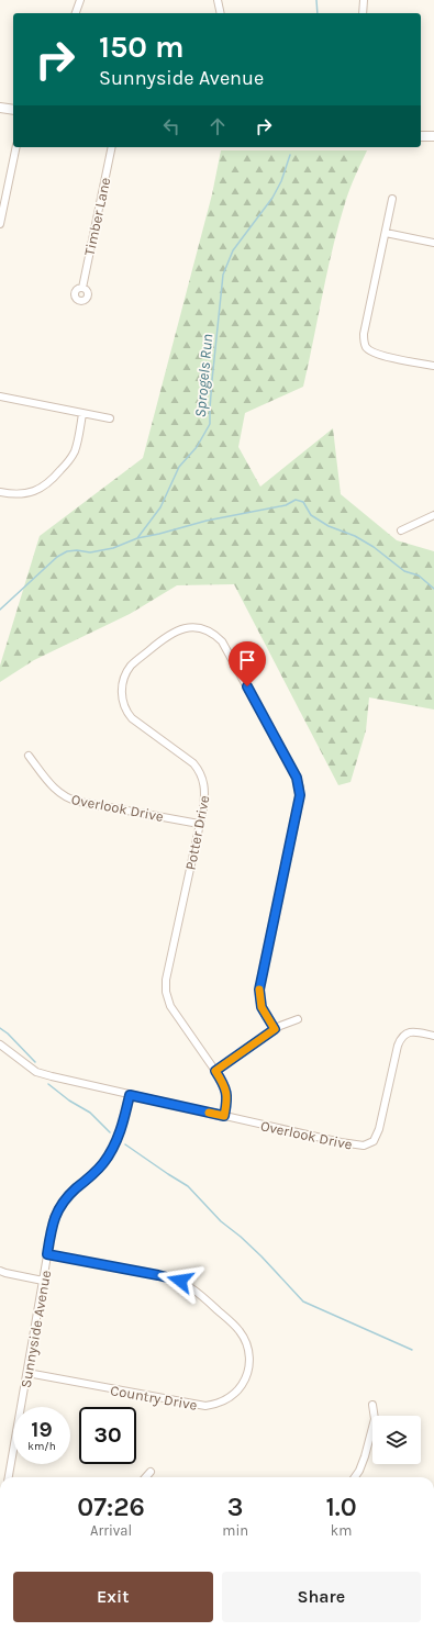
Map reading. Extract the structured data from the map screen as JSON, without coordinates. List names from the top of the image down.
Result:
{
  "streets": {
    "street": [
      "Timber Lane",
      "Overlook Drive",
      "Potter Drive",
      "Sunnyside Avenue",
      "Country Drive"
    ]
  },
  "crossings": [
    ["Overlook Drive", "Potter Drive"],
    ["Sunnyside Avenue", "Country Drive"]
  ],
  "water": ["Sprogels Run"],
  "page": {
    "turn": ["150 m", "Sunnyside Avenue"],
    "speed": "19 km/h",
    "limit": "30",
    "eta": [
      "07:26",
      "Arrival",
      "3",
      "min",
      "1.0",
      "km"
    ],
    "buttons": ["Exit", "Share"]
  }
}
